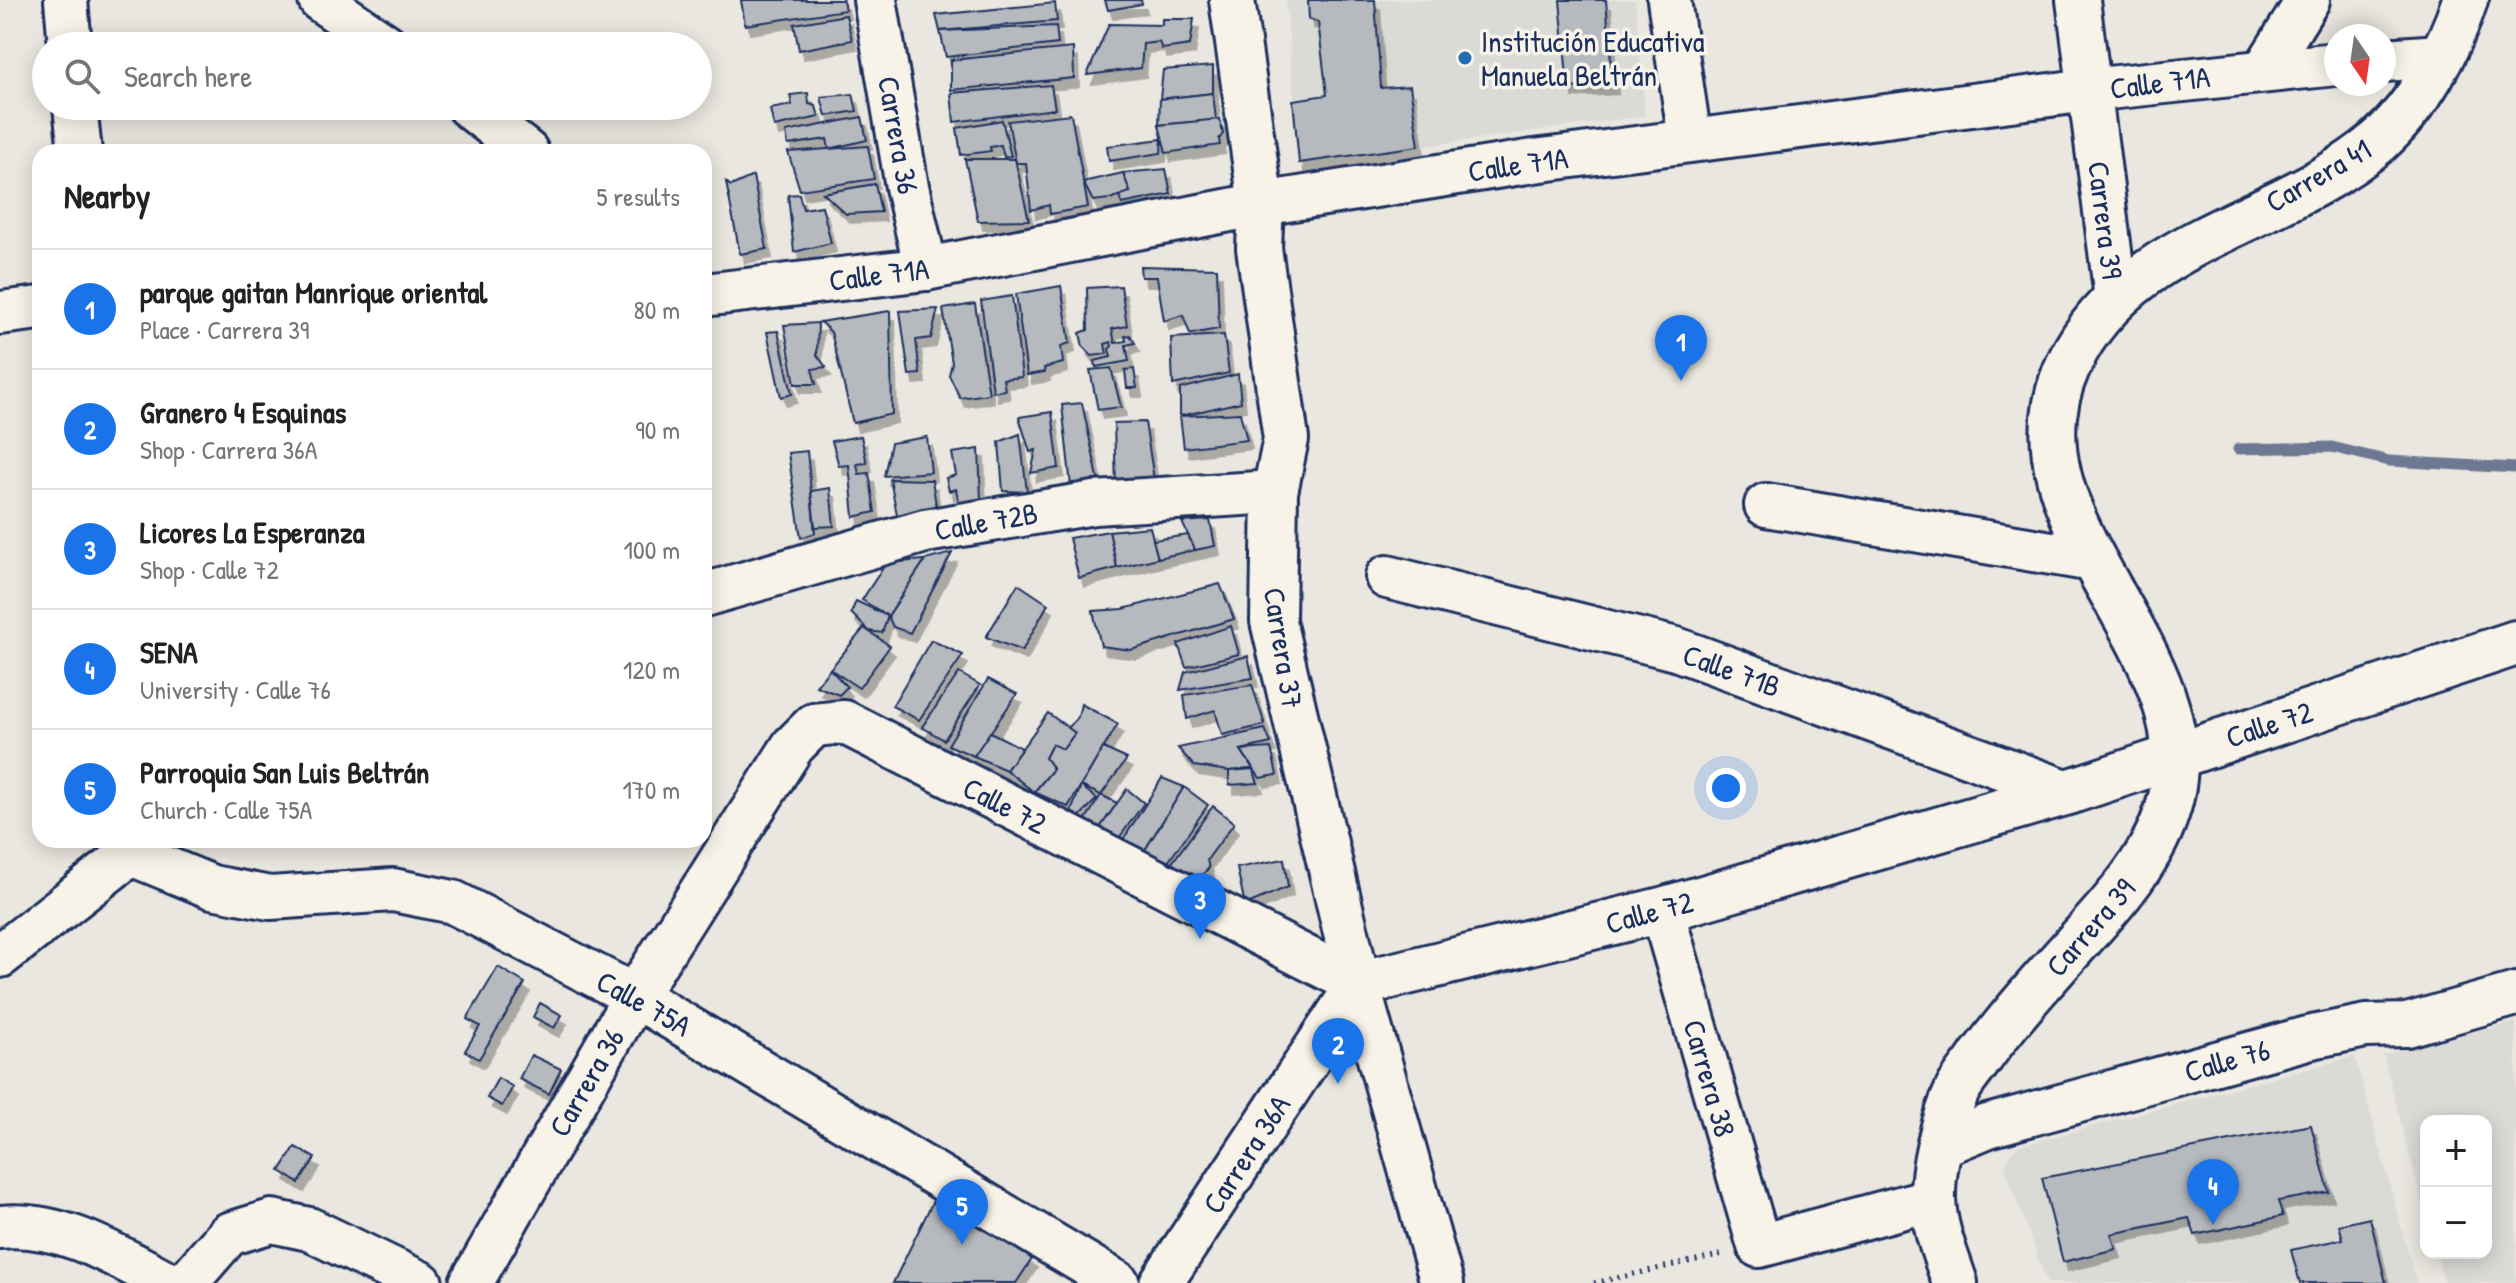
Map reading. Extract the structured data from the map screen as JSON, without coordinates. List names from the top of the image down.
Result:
{
  "streets": {
    "street": [
      "Calle 71A",
      "Carrera 36",
      "Carrera 41",
      "Carrera 39",
      "Calle 72B",
      "Carrera 37",
      "Calle 71B",
      "Calle 72",
      "Calle 75A",
      "Calle 76",
      "Carrera 38",
      "Carrera 36A"
    ]
  },
  "crossings": [
    ["Calle 71A", "Carrera 36"],
    ["Calle 71A", "Carrera 39"],
    ["Calle 71A", "Carrera 37"],
    ["Carrera 36", "Calle 72"],
    ["Carrera 36", "Calle 75A"],
    ["Carrera 41", "Carrera 39"],
    ["Carrera 39", "Calle 72"],
    ["Carrera 39", "Calle 76"],
    ["Calle 72B", "Carrera 37"],
    ["Carrera 37", "Calle 72"],
    ["Carrera 37", "Carrera 36A"],
    ["Calle 71B", "Calle 72"],
    ["Calle 72", "Carrera 38"],
    ["Calle 72", "Carrera 36A"]
  ],
  "places": ["Institución Educativa Manuela Beltrán"],
  "north": "bottom",
  "page": {
    "search": "Search here",
    "heading": ["Nearby", "5 results"],
    "list": [
      {
        "mark": "1",
        "name": "parque gaitan Manrique oriental",
        "note": "Place · Carrera 39",
        "value": "80 m"
      },
      {
        "mark": "2",
        "name": "Granero 4 Esquinas",
        "note": "Shop · Carrera 36A",
        "value": "90 m"
      },
      {
        "mark": "3",
        "name": "Licores La Esperanza",
        "note": "Shop · Calle 72",
        "value": "100 m"
      },
      {
        "mark": "4",
        "name": "SENA",
        "note": "University · Calle 76",
        "value": "120 m"
      },
      {
        "mark": "5",
        "name": "Parroquia San Luis Beltrán",
        "note": "Church · Calle 75A",
        "value": "170 m"
      }
    ],
    "pins": [
      "1",
      "3",
      "2",
      "4",
      "5"
    ],
    "map_buttons": ["+", "−"]
  }
}
